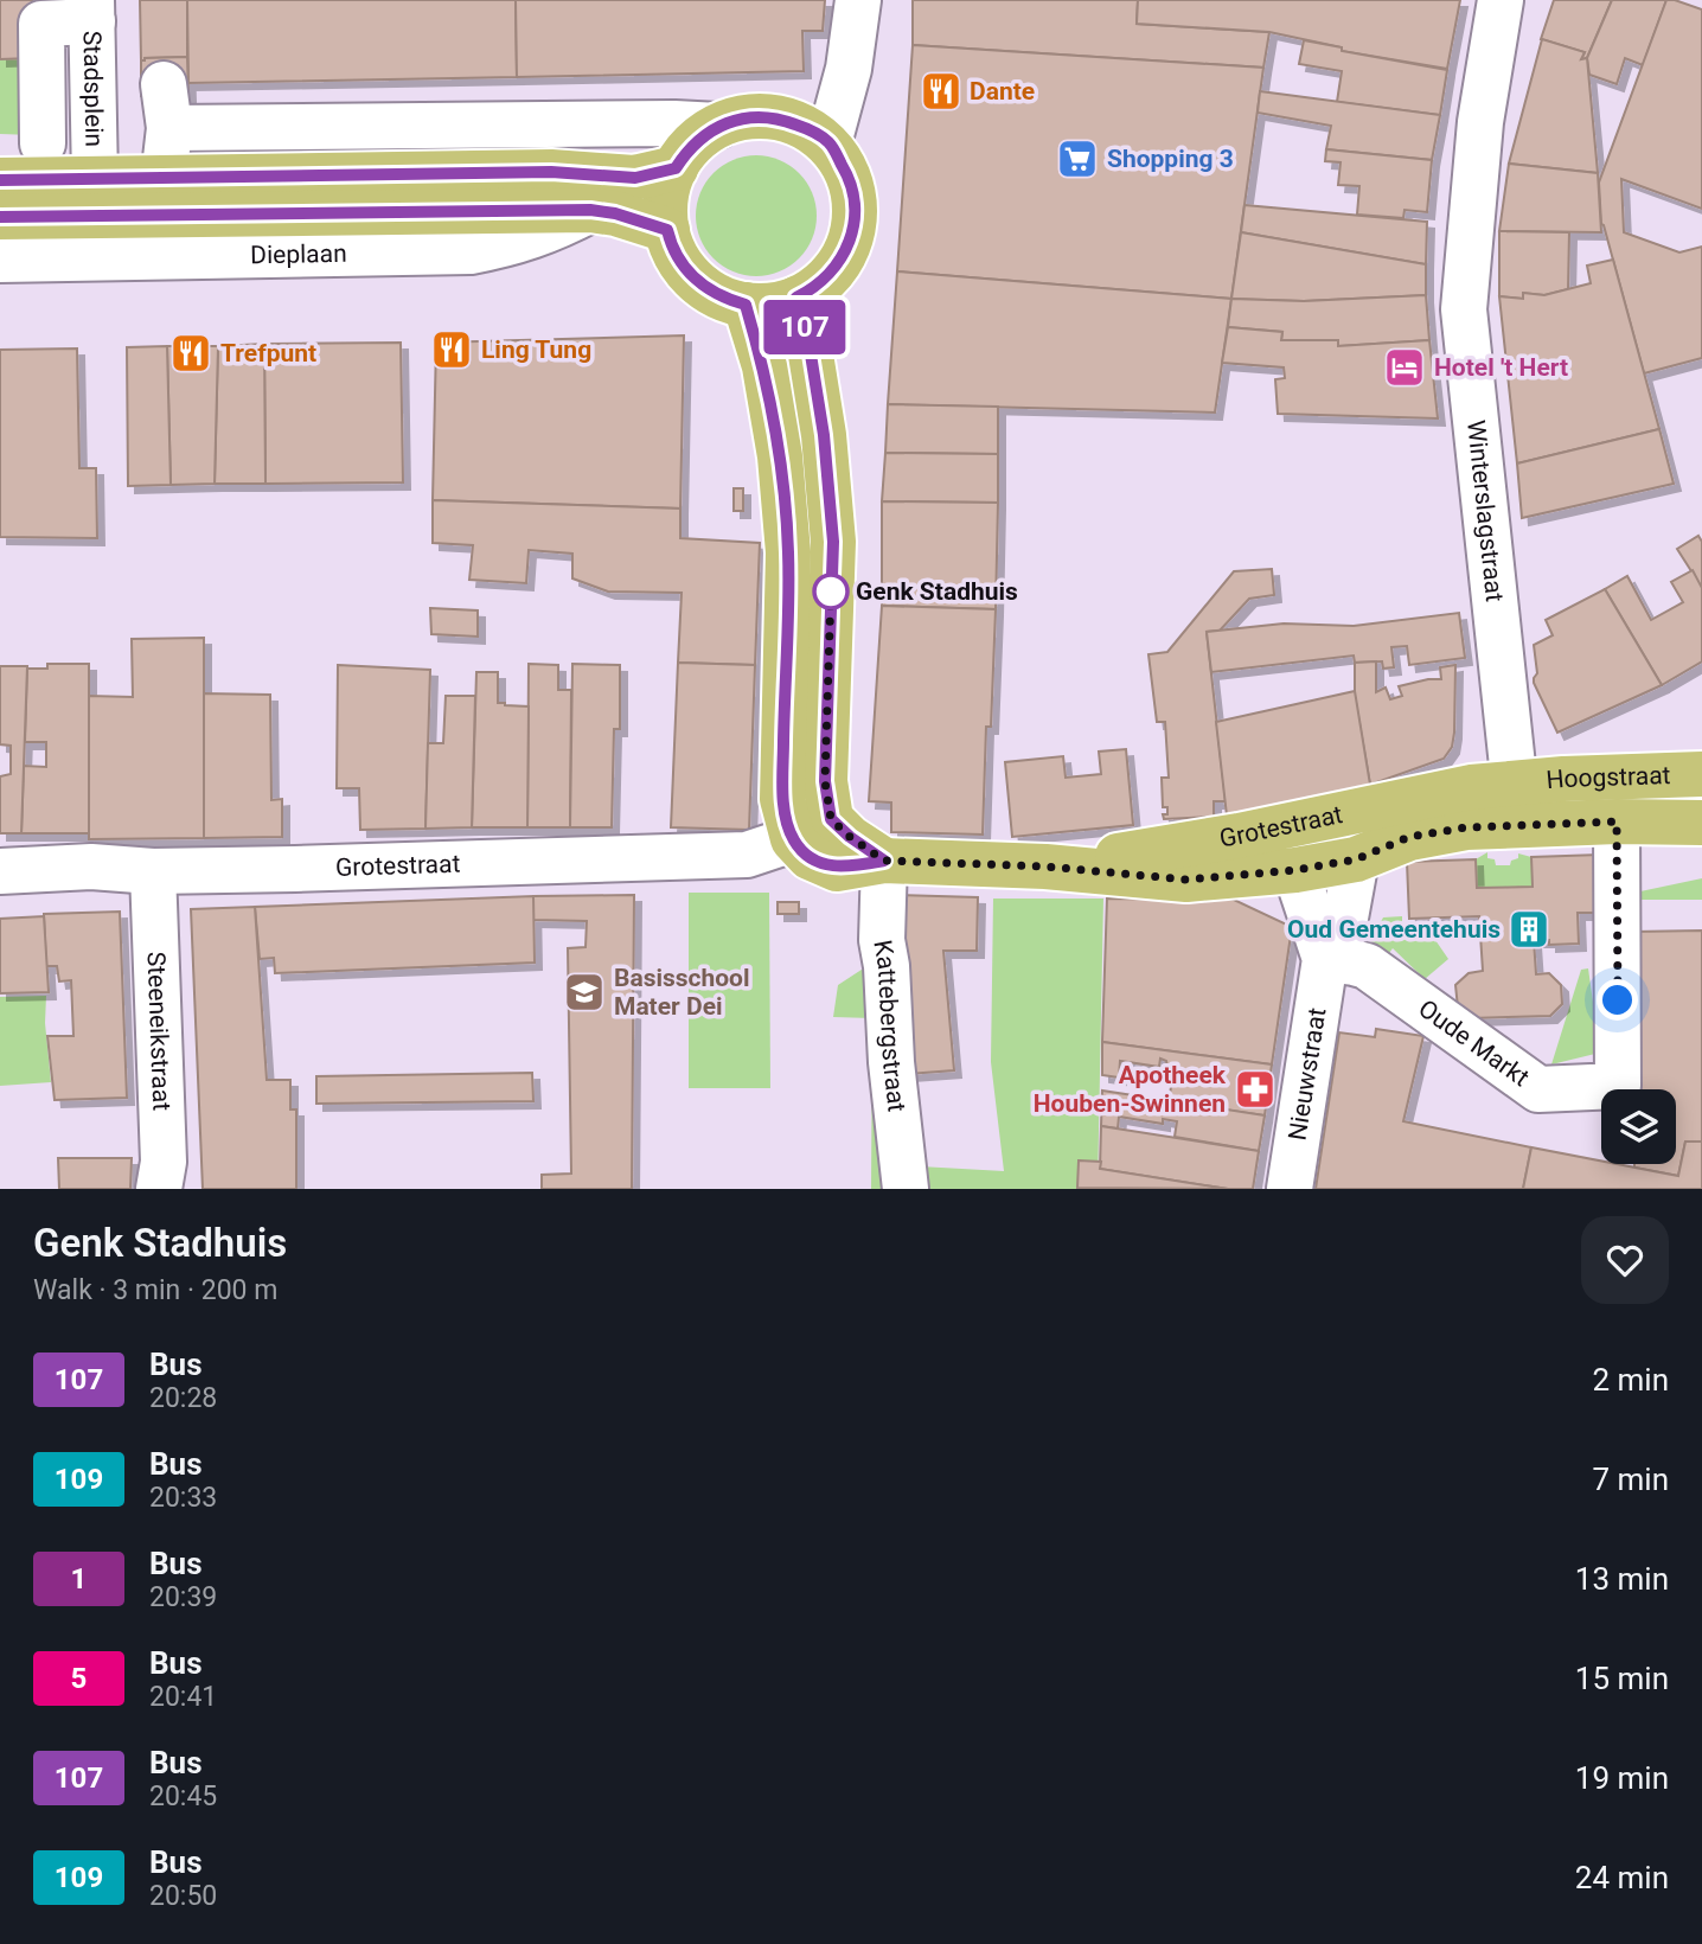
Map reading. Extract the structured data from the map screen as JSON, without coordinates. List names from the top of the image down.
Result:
{
  "streets": {
    "main road": ["Dieplaan", "Hoogstraat", "Grotestraat"],
    "street": [
      "Stadsplein",
      "Winterslagstraat",
      "Kattebergstraat",
      "Steeneikstraat",
      "Oude Markt",
      "Nieuwstraat"
    ]
  },
  "crossings": [
    ["Winterslagstraat", "Hoogstraat"],
    ["Winterslagstraat", "Grotestraat"],
    ["Hoogstraat", "Grotestraat"],
    ["Hoogstraat", "Oude Markt"],
    ["Grotestraat", "Kattebergstraat"],
    ["Grotestraat", "Steeneikstraat"],
    ["Grotestraat", "Nieuwstraat"],
    ["Oude Markt", "Nieuwstraat"]
  ],
  "places": {
    "restaurant": ["Dante", "Ling Tung", "Trefpunt"],
    "supermarket": ["Shopping 3"],
    "hotel": ["Hotel 't Hert"],
    "other": ["Genk Stadhuis"],
    "building": ["Oud Gemeentehuis"],
    "school or university": ["Basisschool Mater Dei"],
    "pharmacy": ["Apotheek Houben-Swinnen"]
  },
  "lines": ["bus line 107"],
  "page": {
    "on_map": "107",
    "heading": ["Genk Stadhuis", "Walk · 3 min · 200 m"],
    "list": [
      {
        "mark": "107",
        "name": "Bus",
        "note": "20:28",
        "value": "2 min"
      },
      {
        "mark": "109",
        "name": "Bus",
        "note": "20:33",
        "value": "7 min"
      },
      {
        "mark": "1",
        "name": "Bus",
        "note": "20:39",
        "value": "13 min"
      },
      {
        "mark": "5",
        "name": "Bus",
        "note": "20:41",
        "value": "15 min"
      },
      {
        "mark": "107",
        "name": "Bus",
        "note": "20:45",
        "value": "19 min"
      },
      {
        "mark": "109",
        "name": "Bus",
        "note": "20:50",
        "value": "24 min"
      }
    ]
  }
}
